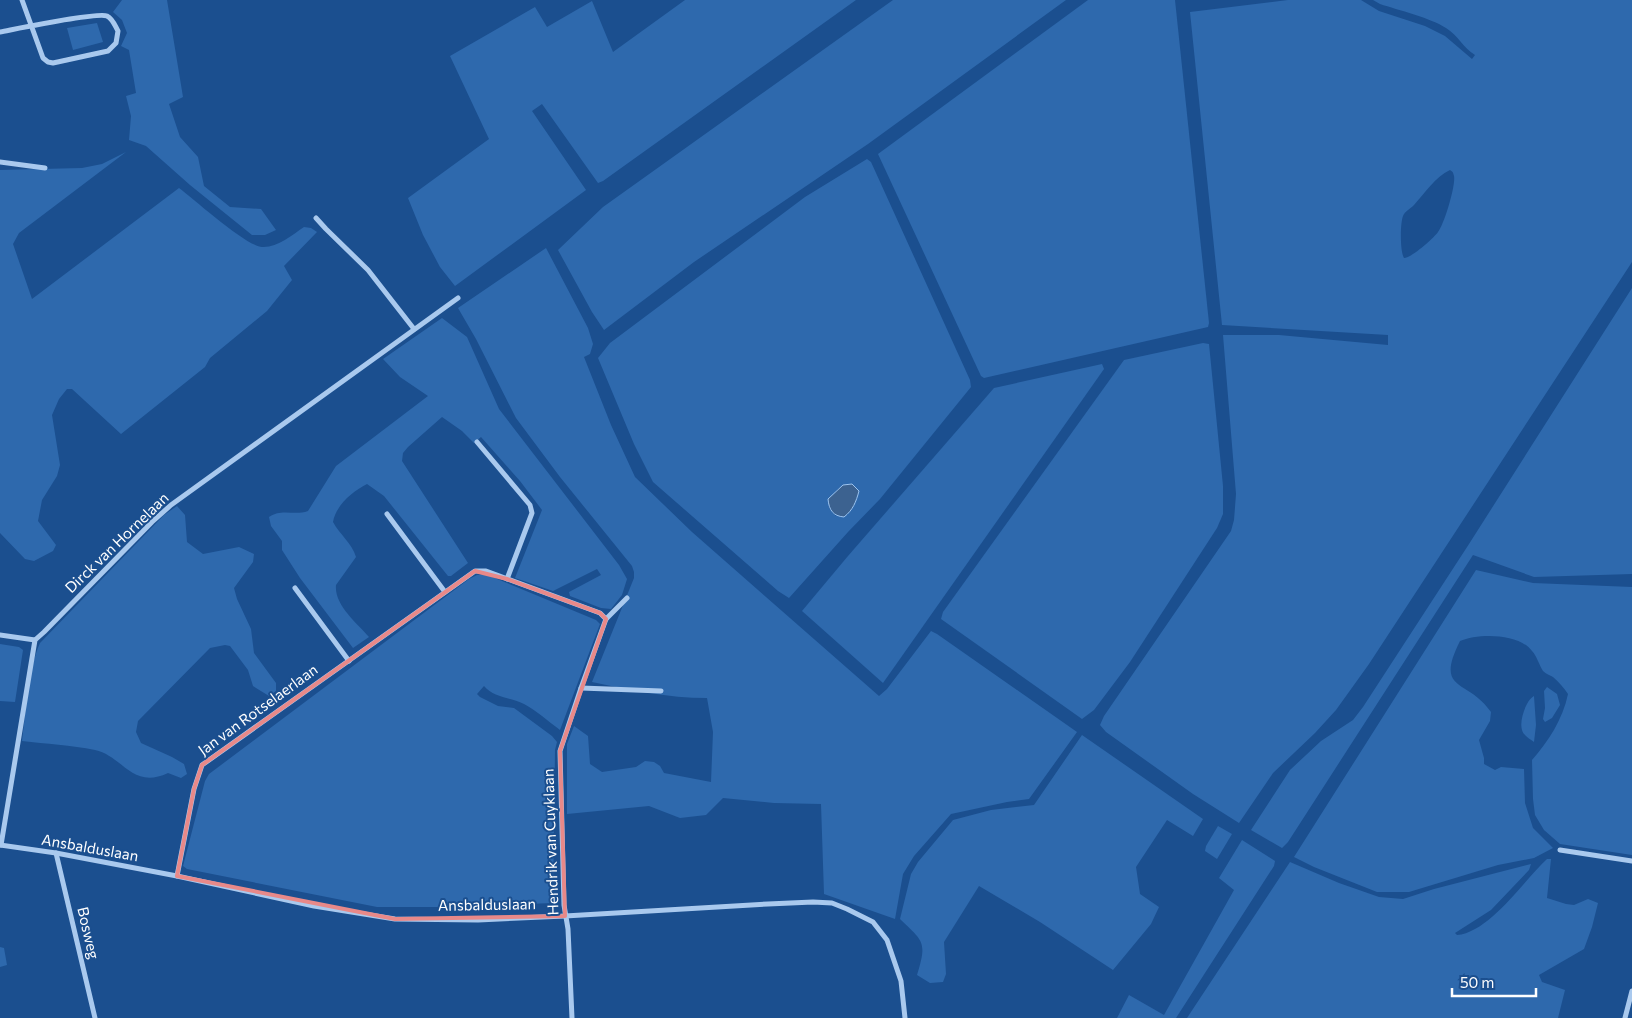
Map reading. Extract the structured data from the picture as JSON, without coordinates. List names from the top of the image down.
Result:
{
  "streets": {
    "street": [
      "Dirck van Hornelaan",
      "Jan van Rotselaerlaan",
      "Hendrik van Cuyklaan",
      "Ansbalduslaan",
      "Bosweg"
    ]
  },
  "crossings": [
    ["Jan van Rotselaerlaan", "Ansbalduslaan"],
    ["Hendrik van Cuyklaan", "Ansbalduslaan"],
    ["Ansbalduslaan", "Bosweg"]
  ],
  "scale_bar": "50 m"
}
